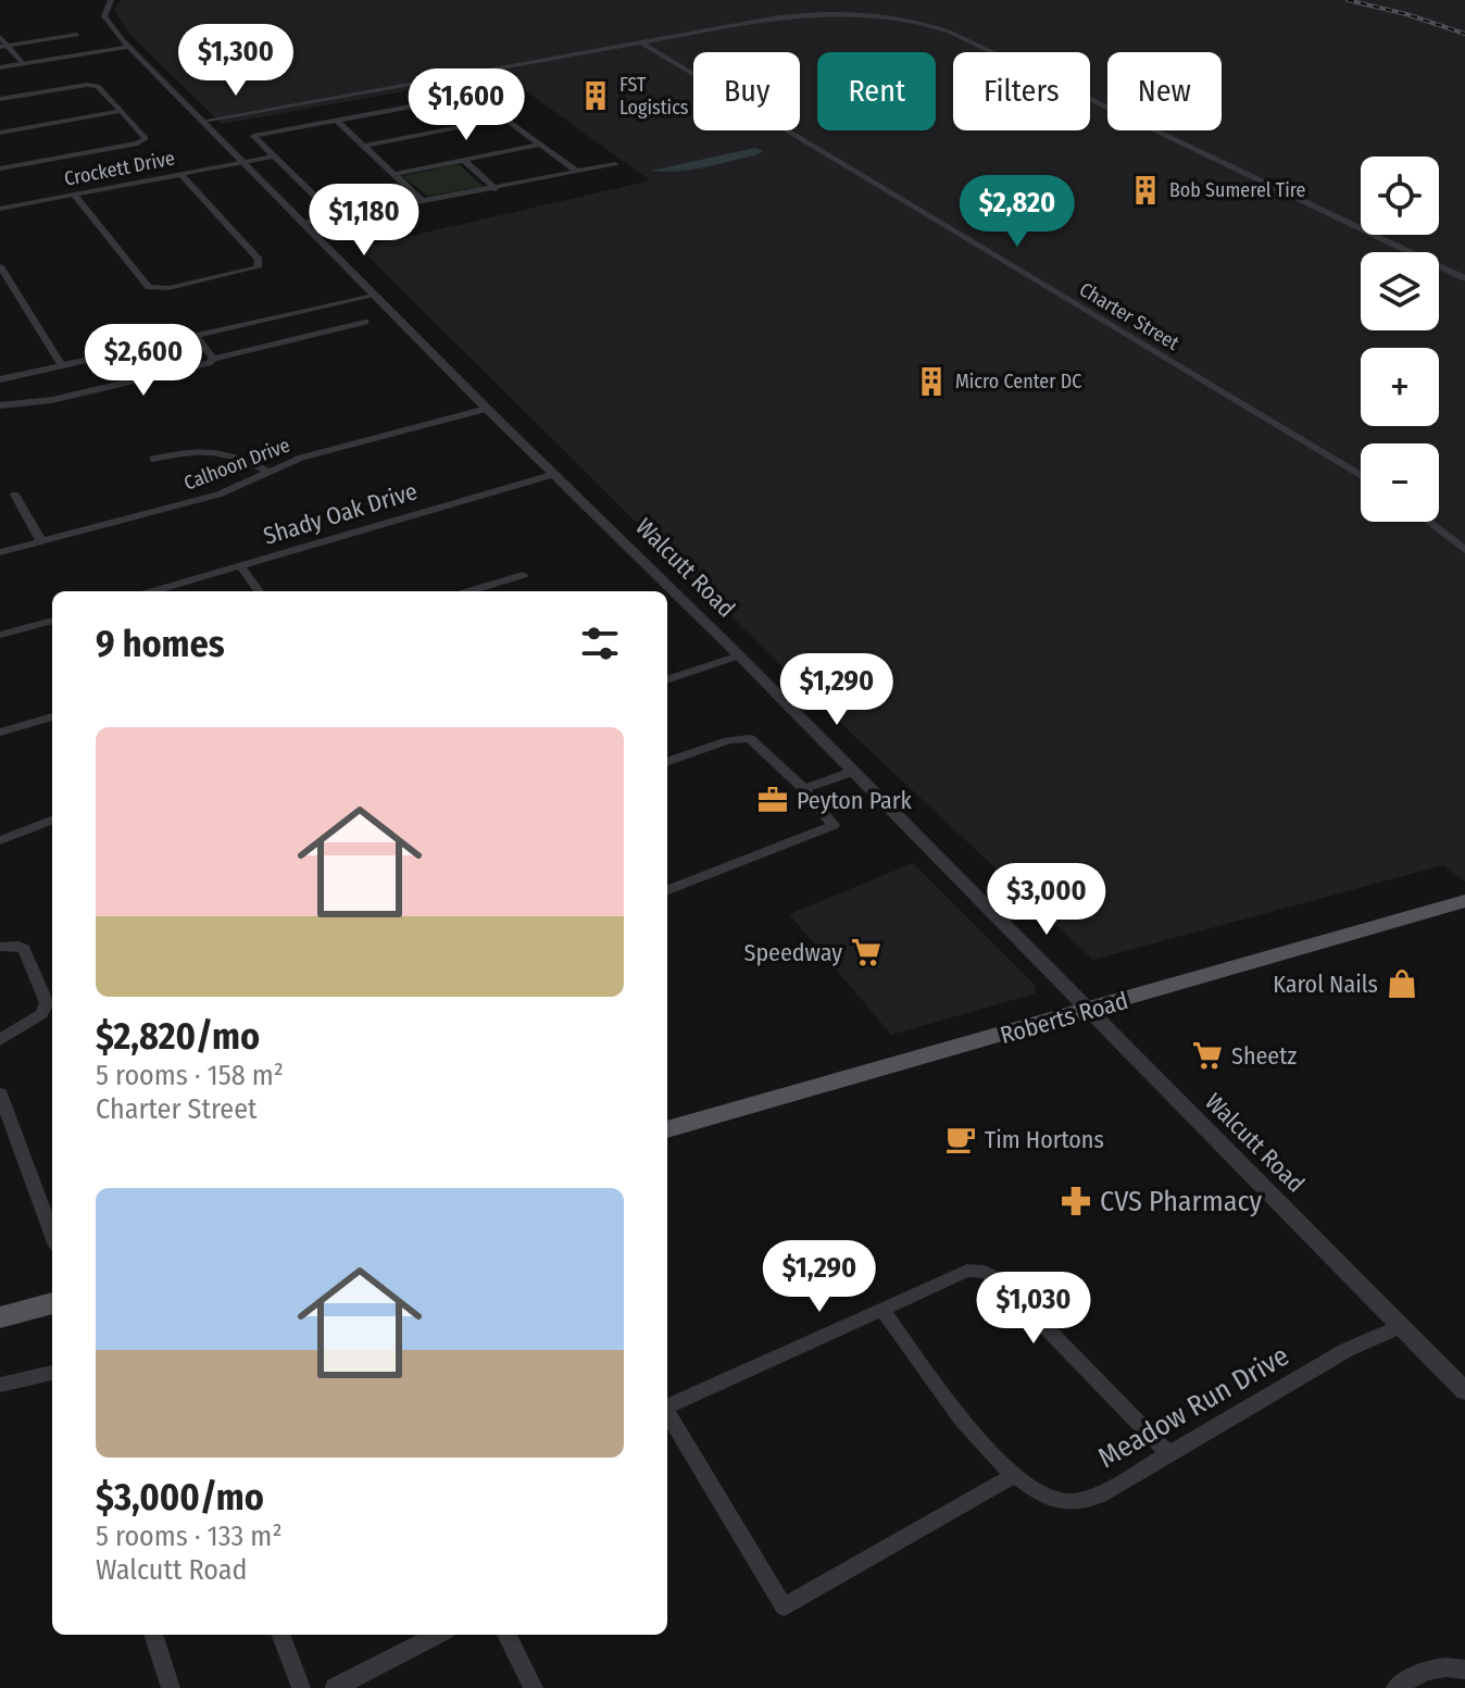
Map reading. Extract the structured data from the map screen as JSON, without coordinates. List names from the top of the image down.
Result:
{
  "streets": {
    "main road": ["Roberts Road"],
    "street": [
      "Crockett Drive",
      "Charter Street",
      "Calhoon Drive",
      "Shady Oak Drive",
      "Walcutt Road",
      "Meadow Run Drive"
    ]
  },
  "crossings": [
    ["Crockett Drive", "Walcutt Road"],
    ["Calhoon Drive", "Walcutt Road"],
    ["Shady Oak Drive", "Walcutt Road"],
    ["Walcutt Road", "Roberts Road"],
    ["Walcutt Road", "Meadow Run Drive"]
  ],
  "places": {
    "building": ["FST Logistics", "Bob Sumerel Tire", "Micro Center DC"],
    "office": ["Peyton Park"],
    "supermarket": ["Speedway", "Sheetz"],
    "shop": ["Karol Nails"],
    "cafe": ["Tim Hortons"],
    "pharmacy": ["CVS Pharmacy"]
  },
  "page": {
    "price": [
      "$1,300",
      "$1,600",
      "$2,820",
      "$1,180",
      "$2,600",
      "$1,290",
      "$3,000",
      "$1,290",
      "$1,030"
    ],
    "chip": [
      "Buy",
      "Rent",
      "Filters",
      "New"
    ],
    "map_buttons": ["+", "−"],
    "heading": "9 homes",
    "list": [
      {
        "name": "$2,820/mo",
        "note": "5 rooms · 158 m² · Charter Street"
      },
      {
        "name": "$3,000/mo",
        "note": "5 rooms · 133 m² · Walcutt Road"
      }
    ]
  }
}
